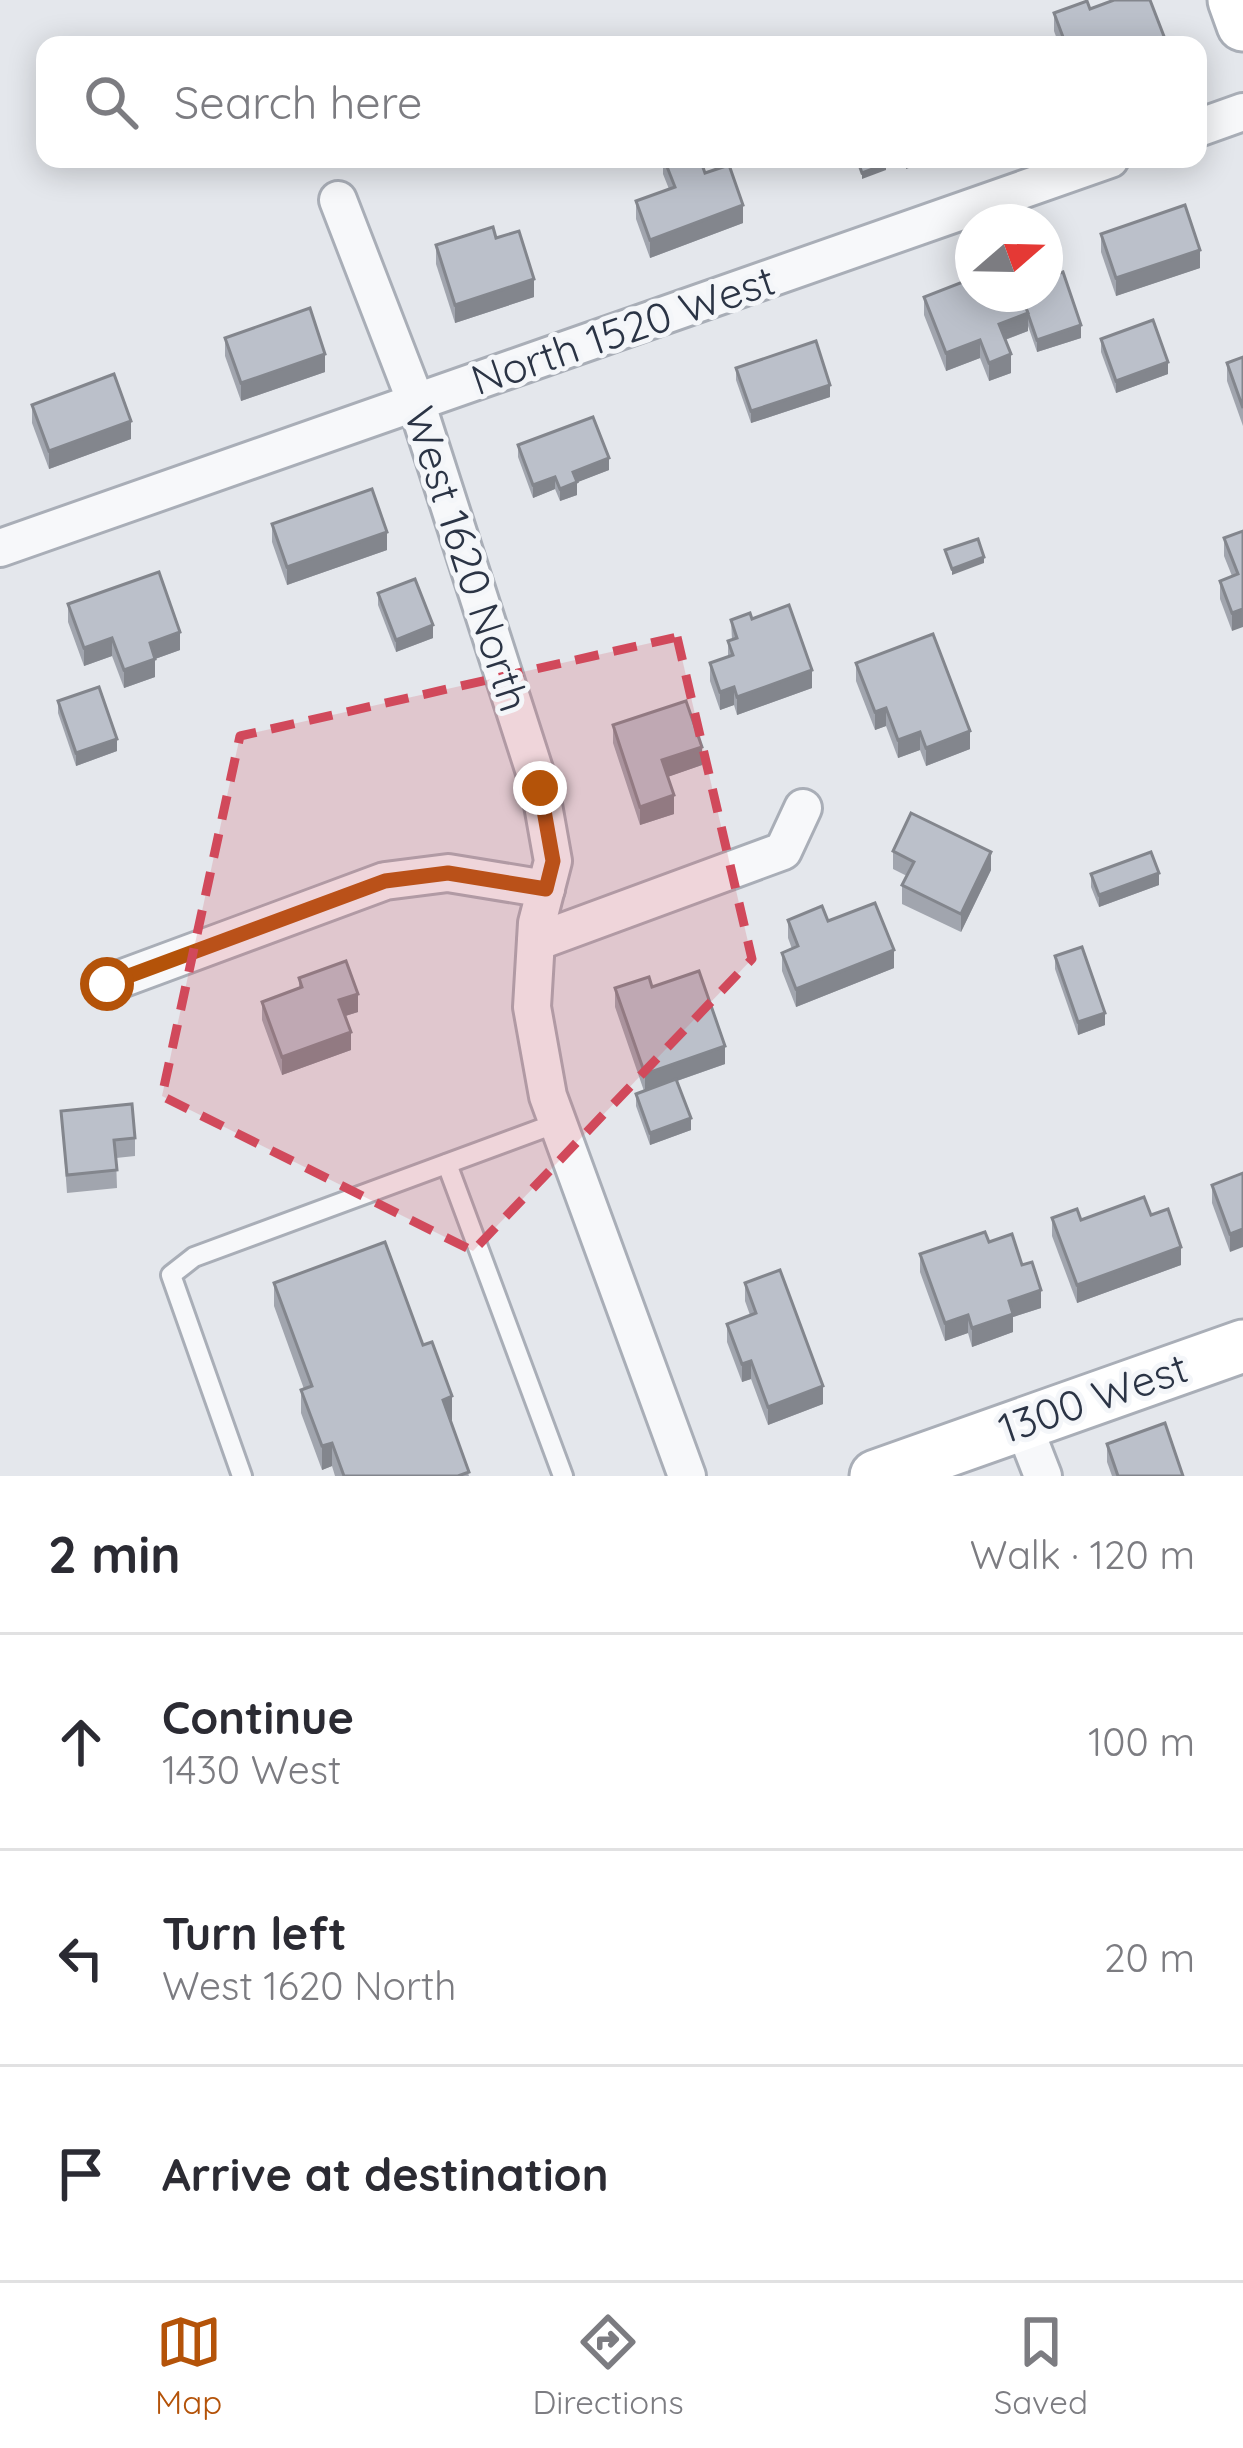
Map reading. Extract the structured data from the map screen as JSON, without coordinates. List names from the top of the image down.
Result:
{
  "streets": {
    "street": ["North 1520 West", "West 1620 North", "1300 West"]
  },
  "crossings": [
    ["North 1520 West", "West 1620 North"]
  ],
  "north": "right",
  "page": {
    "search": "Search here",
    "heading": ["2 min", "Walk · 120 m"],
    "list": [
      ["Continue", "1430 West", "100 m"],
      ["Turn left", "West 1620 North", "20 m"],
      "Arrive at destination"
    ],
    "nav": ["Map", "Directions", "Saved"]
  }
}
